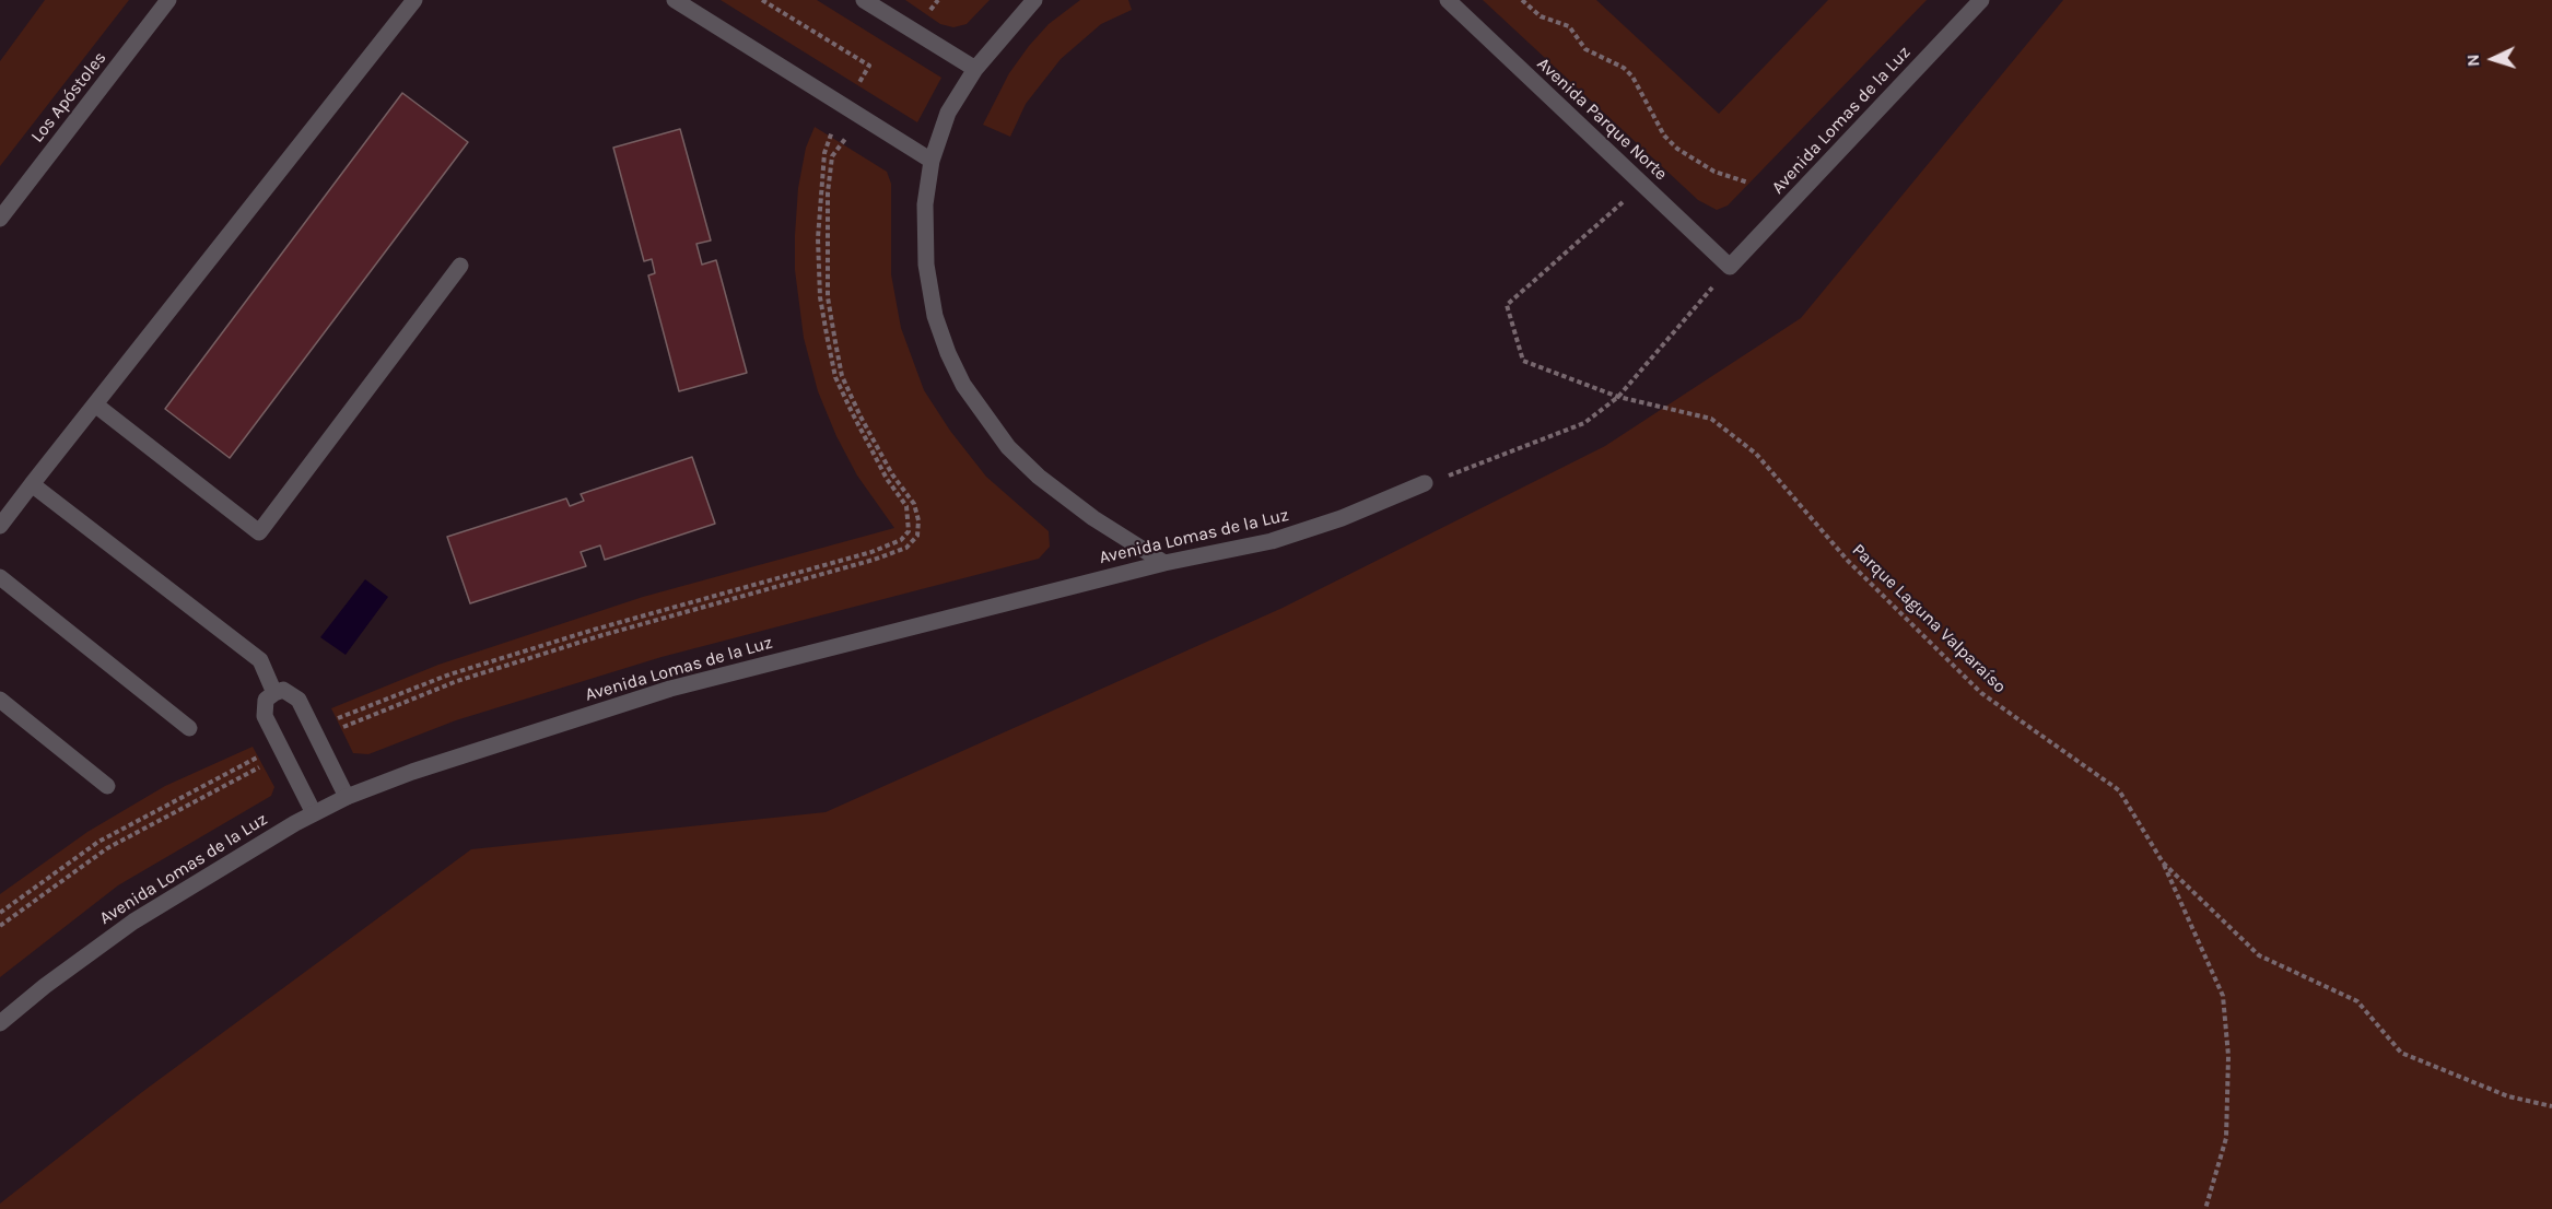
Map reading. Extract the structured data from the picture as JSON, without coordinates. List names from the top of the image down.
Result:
{
  "streets": {
    "street": ["Los Apóstoles", "Avenida Parque Norte", "Avenida Lomas de la Luz"],
    "path": ["Parque Laguna Valparaíso"]
  },
  "crossings": [
    ["Avenida Parque Norte", "Avenida Lomas de la Luz"],
    ["Avenida Parque Norte", "Parque Laguna Valparaíso"]
  ],
  "north": "left"
}
